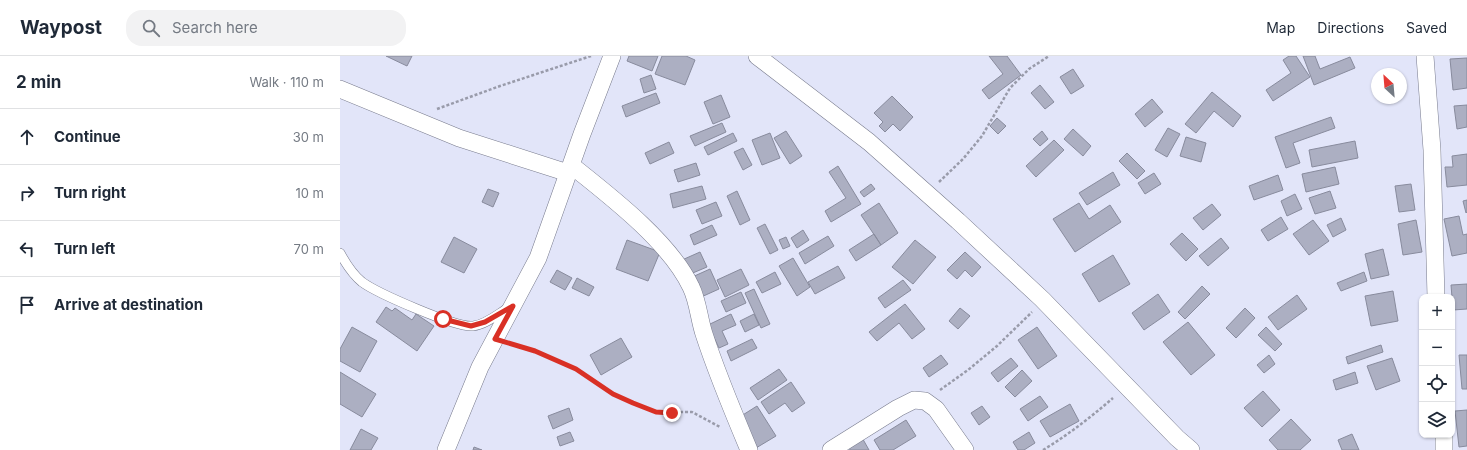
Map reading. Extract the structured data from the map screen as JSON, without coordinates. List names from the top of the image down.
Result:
{
  "north": "top left",
  "page": {
    "header": "Waypost",
    "search": "Search here",
    "nav": ["Map", "Directions", "Saved"],
    "heading": ["2 min", "Walk · 110 m"],
    "list": [
      ["Continue", "30 m"],
      ["Turn right", "10 m"],
      ["Turn left", "70 m"],
      "Arrive at destination"
    ],
    "map_buttons": ["+", "−"]
  }
}
